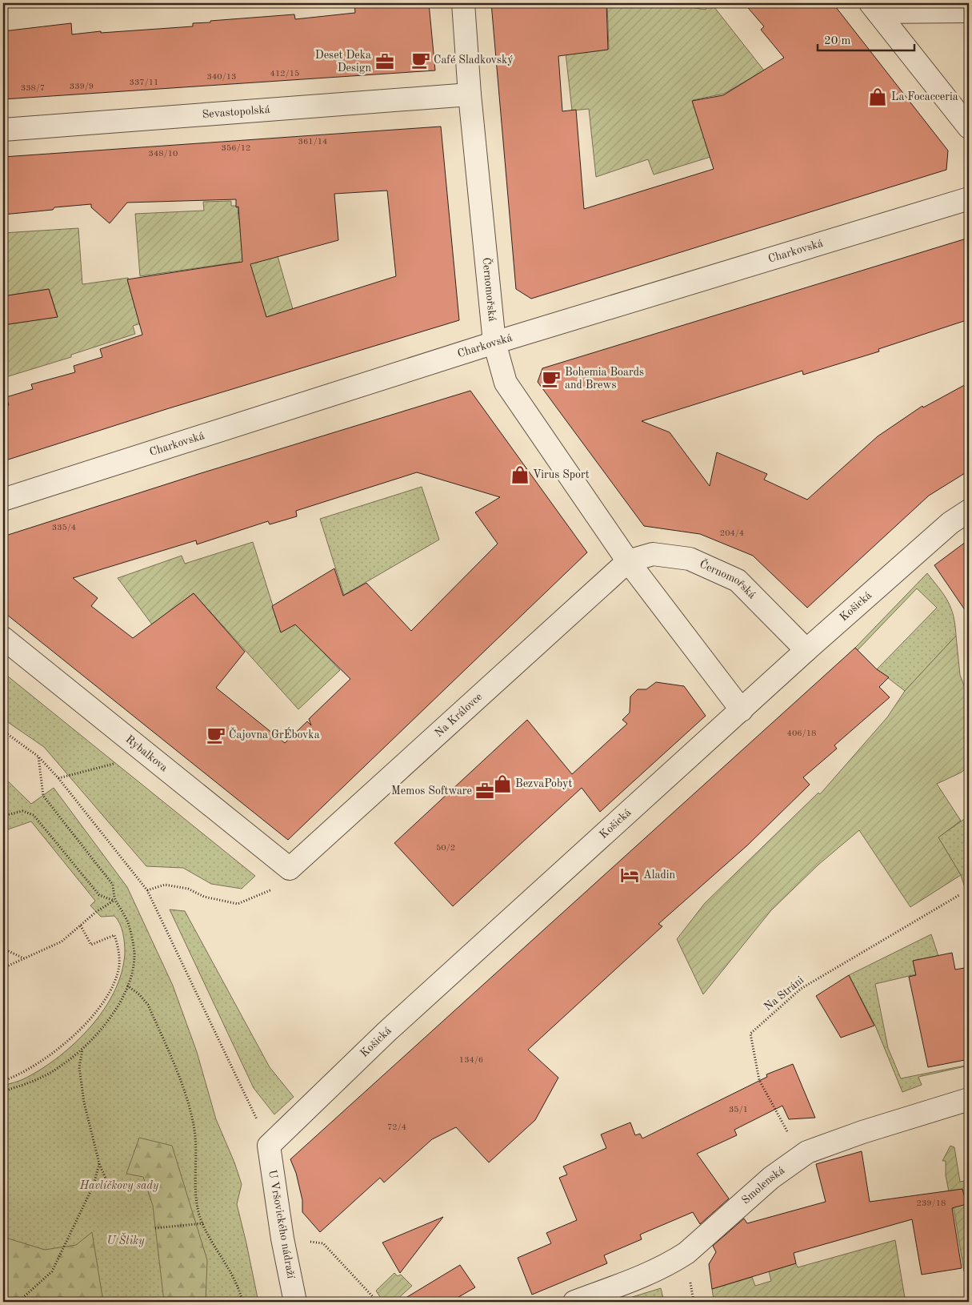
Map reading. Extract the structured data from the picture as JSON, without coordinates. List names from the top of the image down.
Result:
{
  "streets": {
    "street": [
      "Sevastopolská",
      "Charkovská",
      "Černomořská",
      "Košická",
      "Na Královce",
      "Rybalkova",
      "Smolenská",
      "U Vršovického nádraží"
    ],
    "path": ["Na Stráni"]
  },
  "crossings": [
    ["Sevastopolská", "Černomořská"],
    ["Charkovská", "Černomořská"],
    ["Černomořská", "Košická"],
    ["Černomořská", "Na Královce"],
    ["Košická", "U Vršovického nádraží"],
    ["Na Královce", "Rybalkova"],
    ["Na Stráni", "Smolenská"]
  ],
  "parks": ["Havlíčkovy sady", "U Štiky"],
  "places": {
    "cafe": ["Café Sladkovský", "Bohemia Boards and Brews", "Čajovna GrÉbovka"],
    "office": ["Deset Deka Design", "Memos Software"],
    "shop": ["La Focacceria", "Virus Sport", "BezvaPobyt"],
    "hotel": ["Aladin"]
  },
  "house_numbers": [
    "412/15",
    "340/13",
    "337/11",
    "339/9",
    "338/7",
    "361/14",
    "356/12",
    "348/10",
    "335/4",
    "204/4",
    "406/18",
    "50/2",
    "134/6",
    "35/1",
    "72/4",
    "239/18"
  ],
  "scale_bar": "20 m"
}
